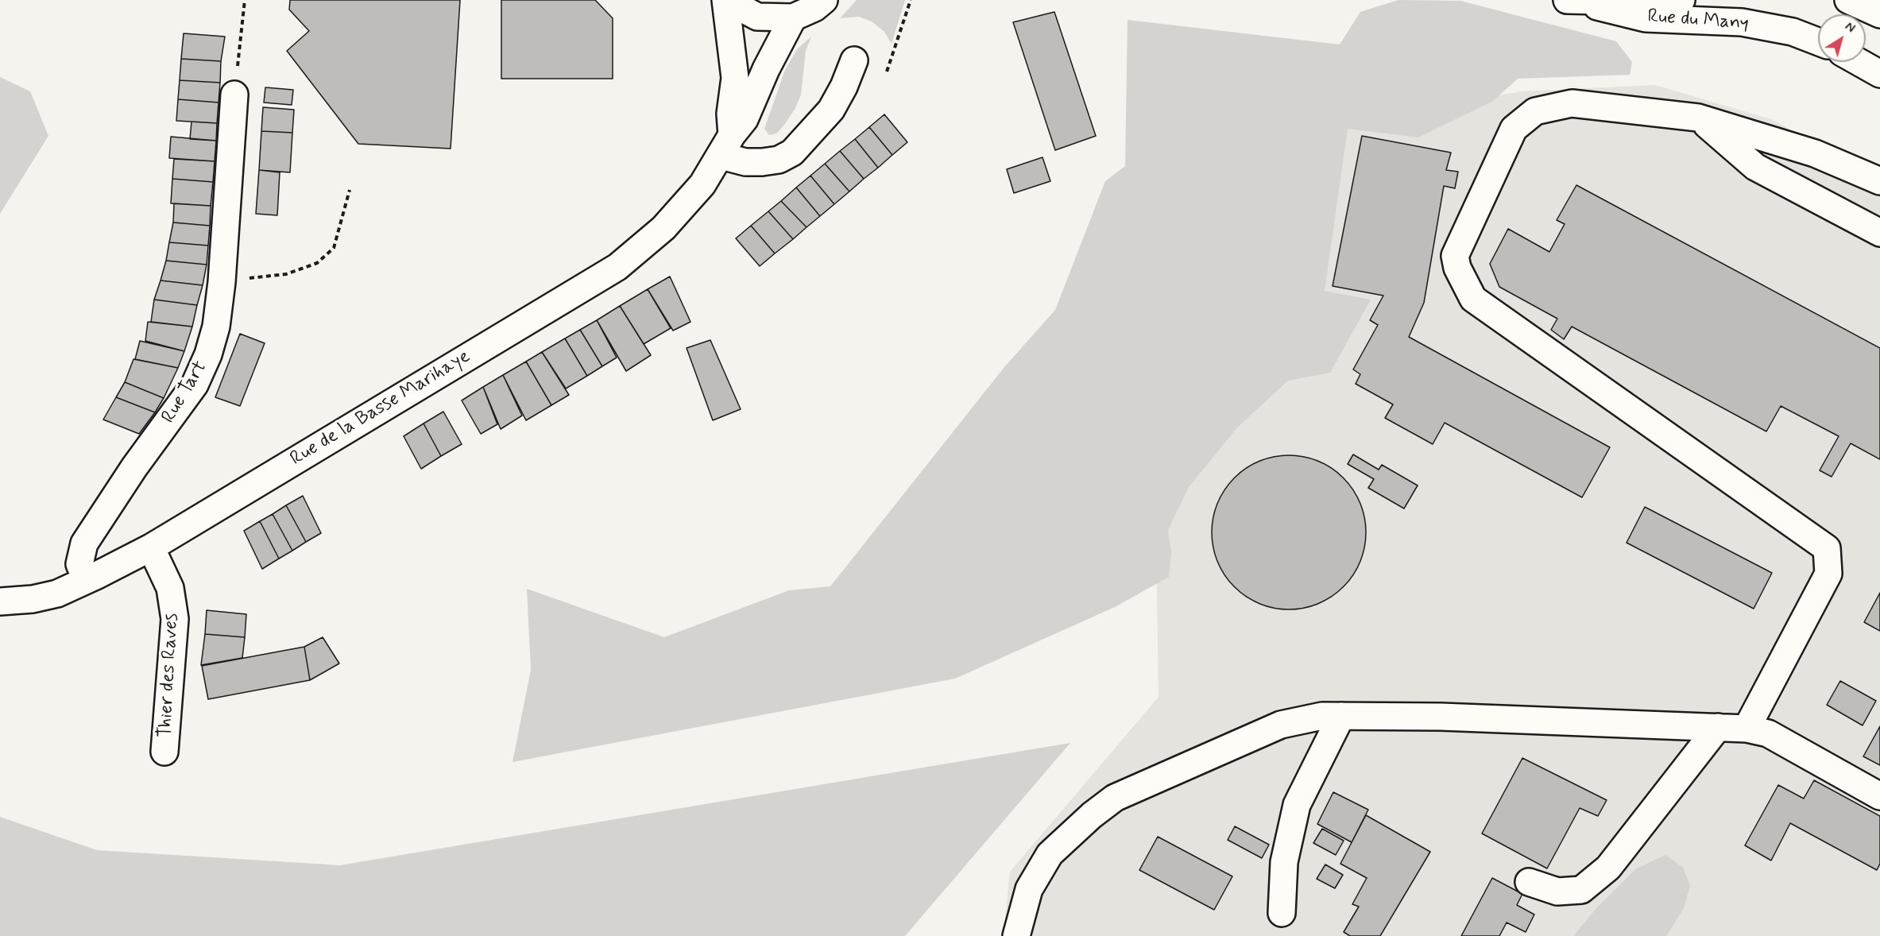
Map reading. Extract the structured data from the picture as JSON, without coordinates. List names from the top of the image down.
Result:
{
  "streets": {
    "street": [
      "Rue du Many",
      "Rue Tart",
      "Rue de la Basse Marihaye",
      "Thier des Raves"
    ]
  },
  "crossings": [
    ["Rue Tart", "Rue de la Basse Marihaye"],
    ["Rue de la Basse Marihaye", "Thier des Raves"]
  ],
  "north": "top right"
}
